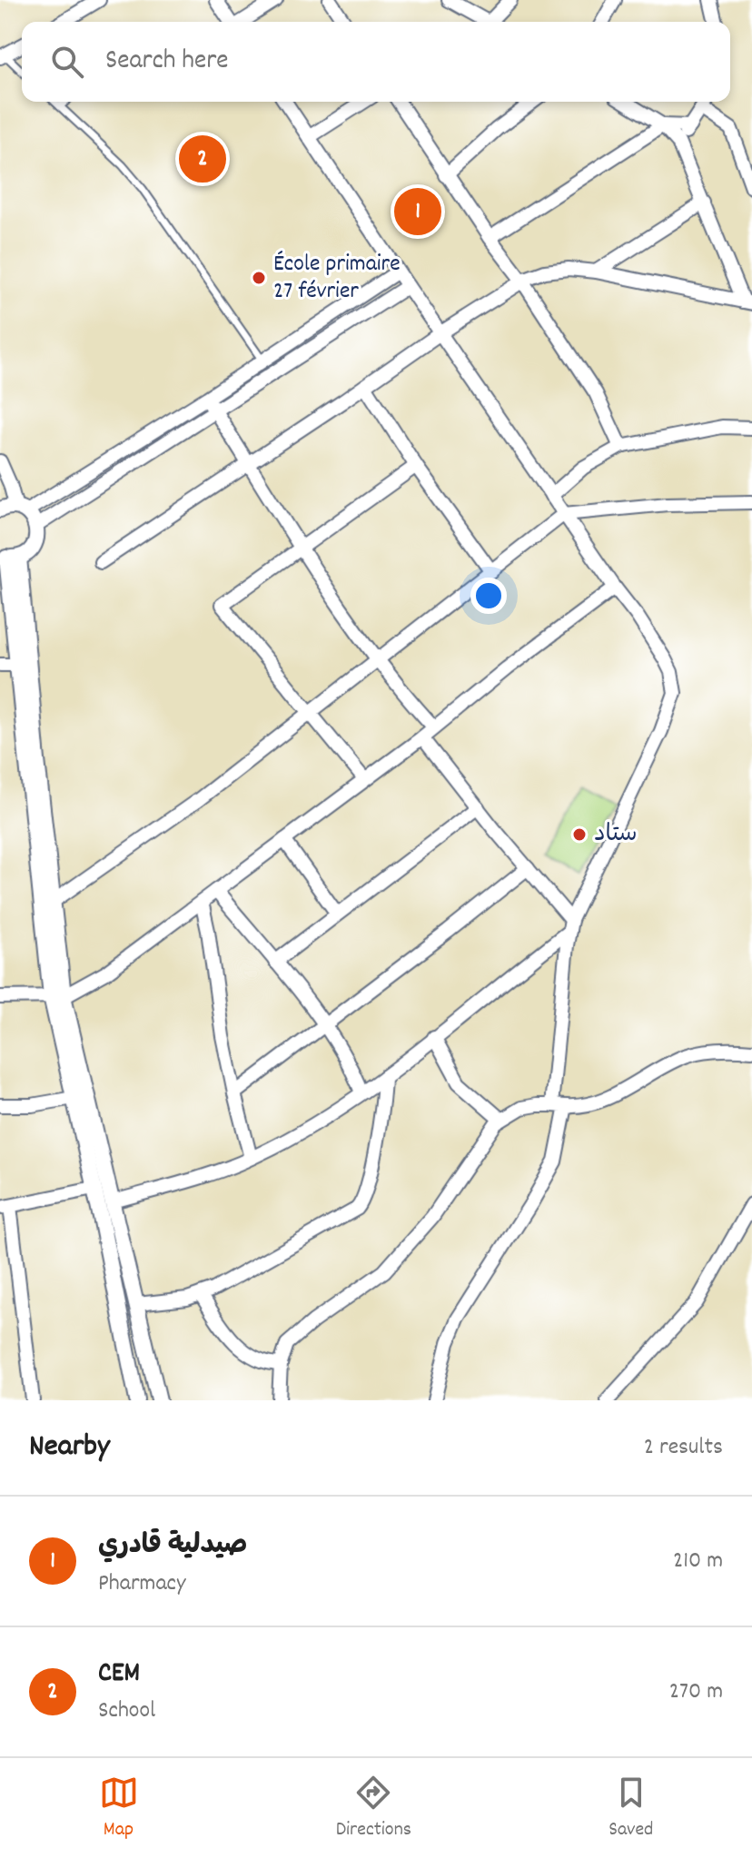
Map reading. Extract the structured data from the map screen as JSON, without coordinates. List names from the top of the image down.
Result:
{
  "places": ["École primaire 27 février", "ستاد"],
  "page": {
    "search": "Search here",
    "pins": ["2", "1"],
    "heading": ["Nearby", "2 results"],
    "list": [
      {
        "mark": "1",
        "name": "صيدلية قادري",
        "note": "Pharmacy",
        "value": "210 m"
      },
      {
        "mark": "2",
        "name": "CEM",
        "note": "School",
        "value": "270 m"
      }
    ],
    "nav": ["Map", "Directions", "Saved"]
  }
}
